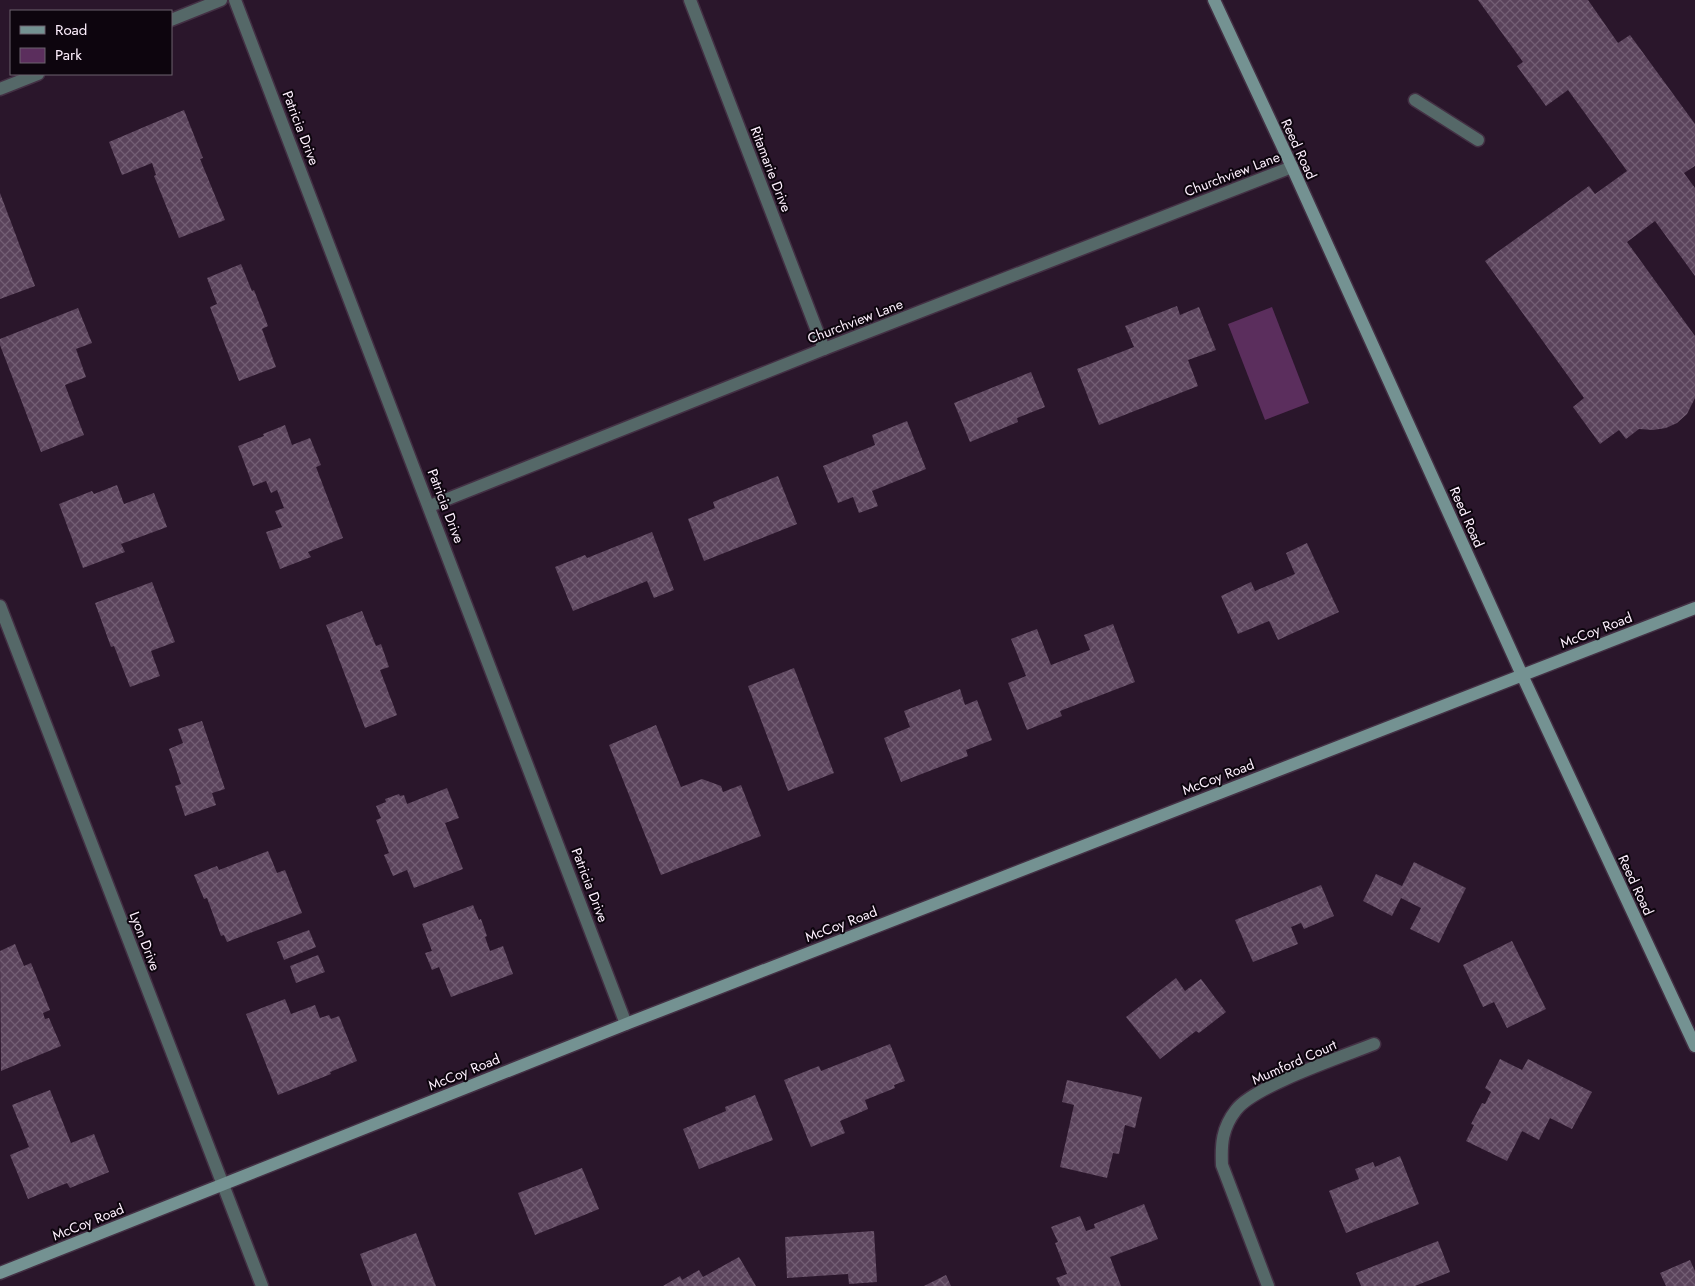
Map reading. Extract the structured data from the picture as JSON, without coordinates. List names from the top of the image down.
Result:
{
  "streets": {
    "main road": ["Reed Road", "McCoy Road"],
    "street": [
      "Patricia Drive",
      "Ritamarie Drive",
      "Churchview Lane",
      "Lyon Drive",
      "Mumford Court"
    ]
  },
  "crossings": [
    ["Patricia Drive", "Churchview Lane"],
    ["Patricia Drive", "McCoy Road"],
    ["Reed Road", "Churchview Lane"],
    ["Reed Road", "McCoy Road"],
    ["Ritamarie Drive", "Churchview Lane"],
    ["McCoy Road", "Lyon Drive"]
  ],
  "legend": ["Road", "Park"]
}
